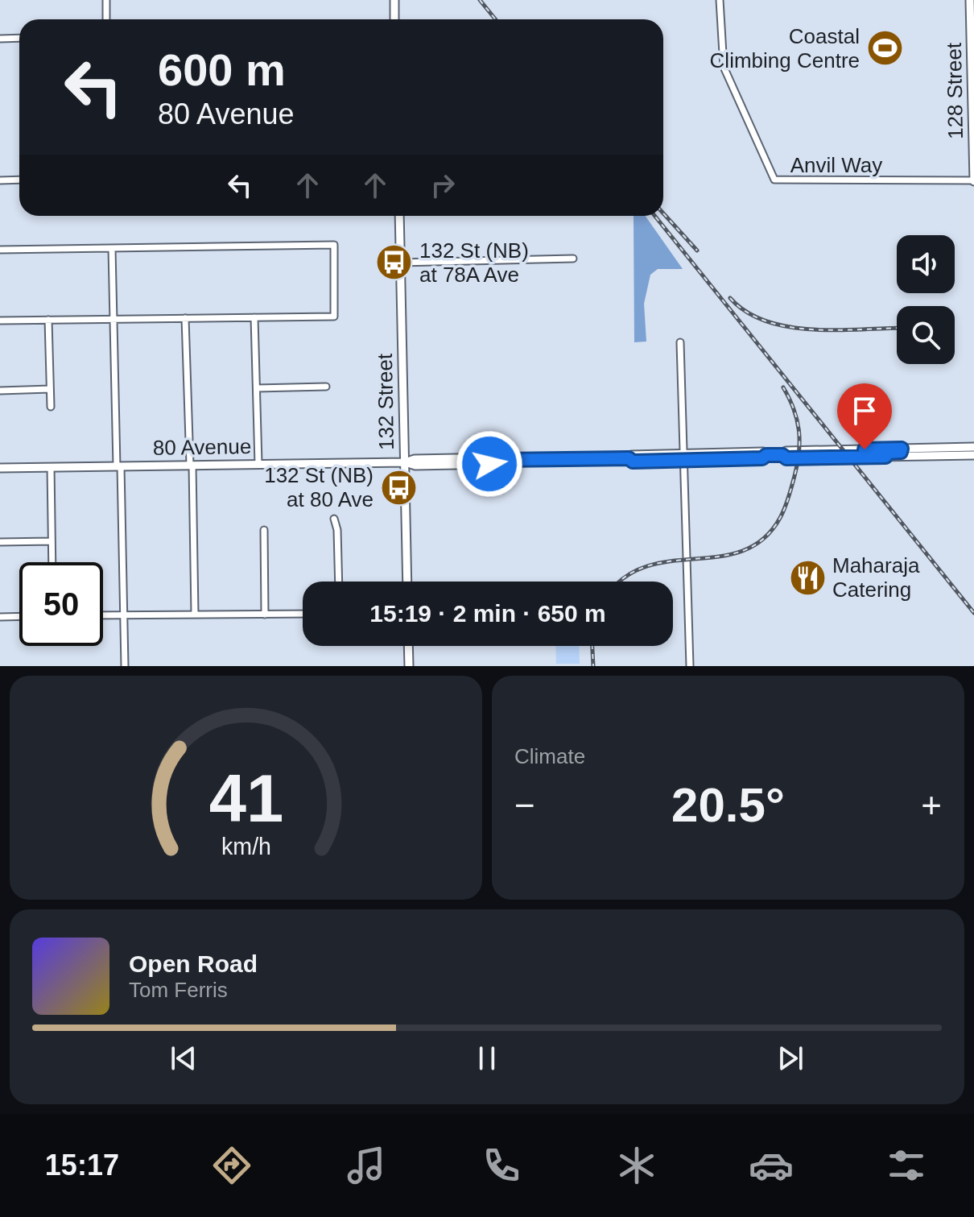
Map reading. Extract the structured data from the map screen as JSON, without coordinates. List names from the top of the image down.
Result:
{
  "streets": {
    "main road": ["128 Street", "132 Street", "80 Avenue"],
    "street": ["Anvil Way"]
  },
  "crossings": [
    ["128 Street", "Anvil Way"],
    ["132 Street", "80 Avenue"]
  ],
  "places": {
    "sports": ["Coastal Climbing Centre"],
    "bus stop": ["132 St (NB) at 78A Ave", "132 St (NB) at 80 Ave"],
    "restaurant": ["Maharaja Catering"]
  },
  "page": {
    "turn": ["600 m", "80 Avenue"],
    "limit": "50",
    "trip": "15:19 · 2 min · 650 m",
    "tile": "Climate",
    "heat": ["−", "20.5°", "+"],
    "song": ["Open Road", "Tom Ferris"],
    "tabs": "15:17",
    "gauge": ["41", "km/h"]
  }
}
